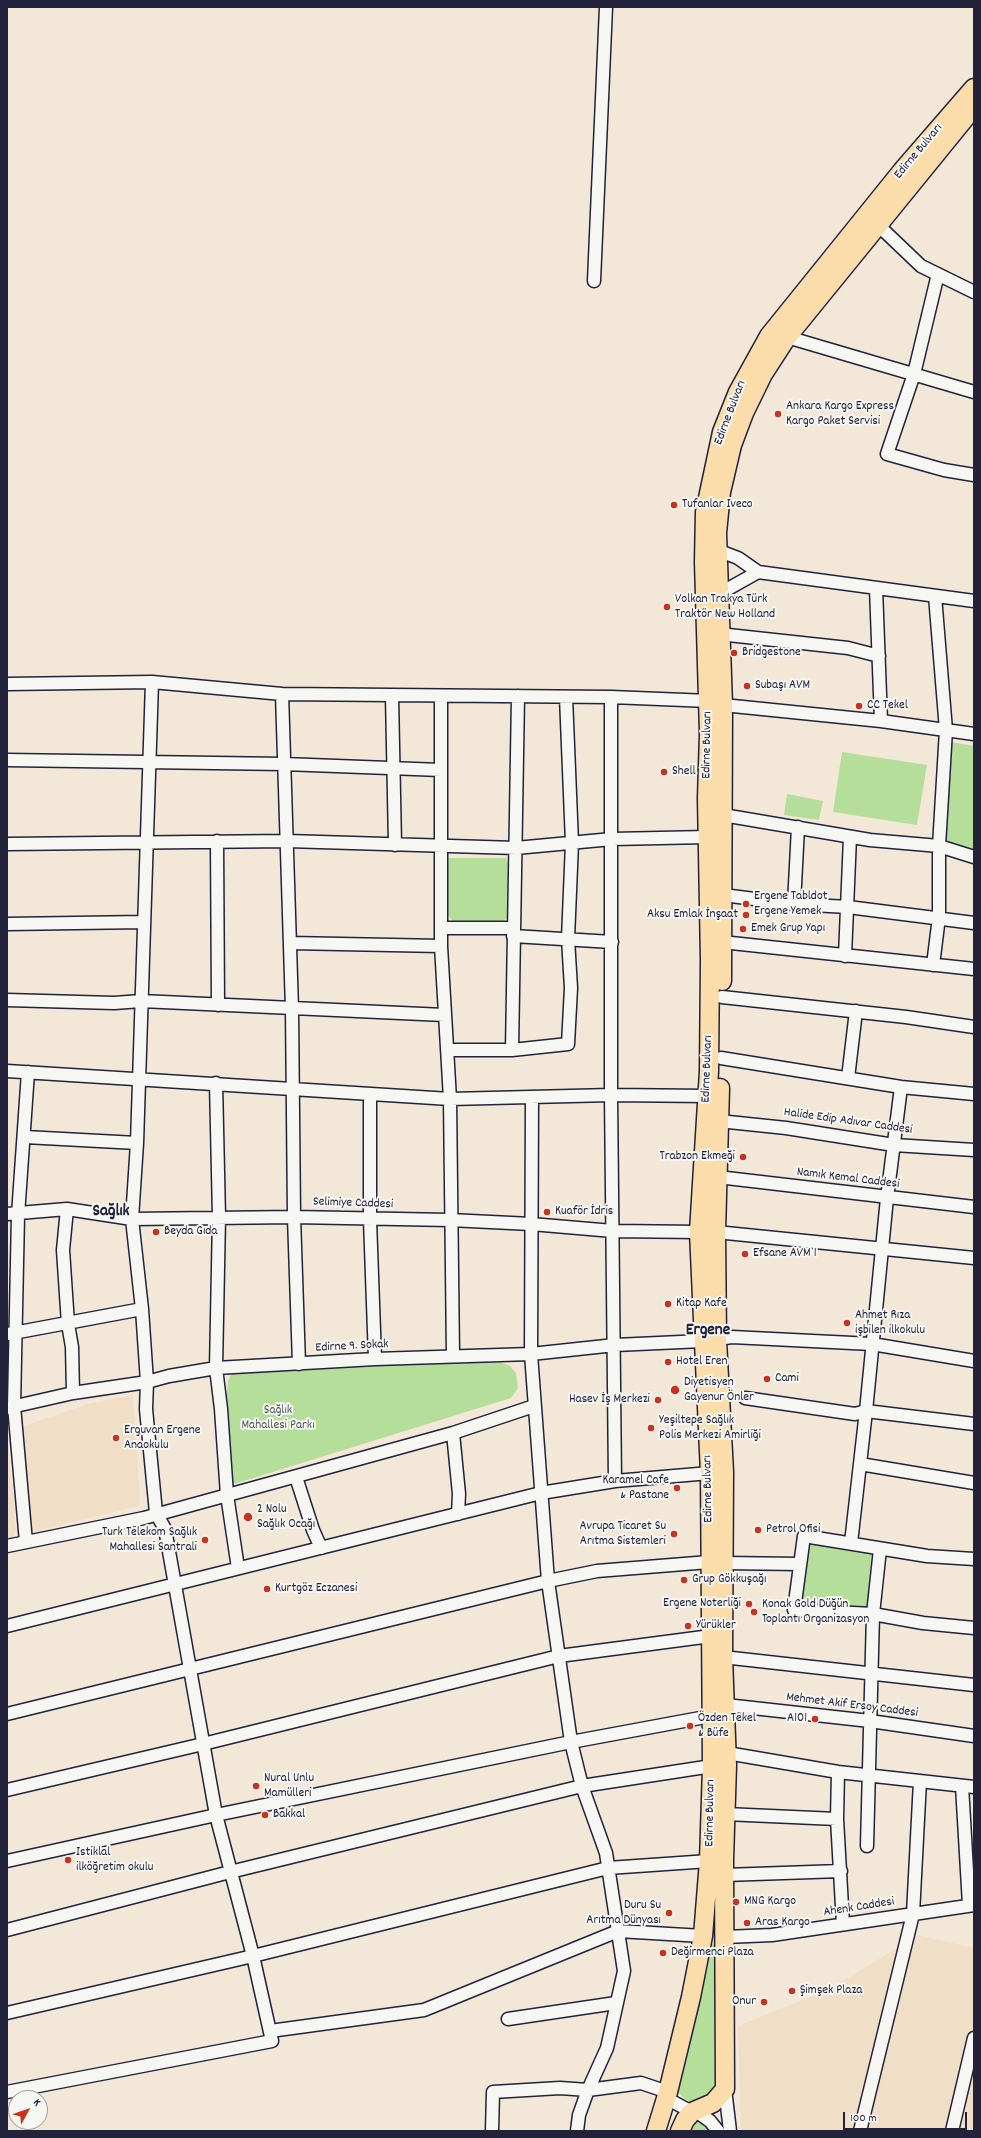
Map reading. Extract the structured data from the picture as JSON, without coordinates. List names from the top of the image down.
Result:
{
  "streets": {
    "highway": ["Edirne Bulvarı"],
    "street": [
      "Halide Edip Adıvar Caddesi",
      "Namık Kemal Caddesi",
      "Selimiye Caddesi",
      "Edirne 9. Sokak",
      "Mehmet Akif Ersoy Caddesi",
      "Ahenk Caddesi"
    ]
  },
  "crossings": [
    ["Edirne Bulvarı", "Halide Edip Adıvar Caddesi"],
    ["Edirne Bulvarı", "Namık Kemal Caddesi"],
    ["Edirne Bulvarı", "Selimiye Caddesi"],
    ["Edirne Bulvarı", "Edirne 9. Sokak"],
    ["Edirne Bulvarı", "Mehmet Akif Ersoy Caddesi"],
    ["Edirne Bulvarı", "Ahenk Caddesi"]
  ],
  "districts": ["Sağlık", "Ergene"],
  "parks": ["Sağlık Mahallesi Parkı"],
  "places": [
    "Ankara Kargo Express Kargo Paket Servisi",
    "Tufanlar Iveco",
    "Volkan Trakya Türk Traktör New Holland",
    "Bridgestone",
    "Subaşı AVM",
    "CC Tekel",
    "Shell",
    "Ergene Tabldot Ergene Yemek",
    "Aksu Emlak İnşaat",
    "Emek Grup Yapı",
    "Trabzon Ekmeği",
    "Kuaför İdris",
    "Beyda Gıda",
    "Efsane AVM 1",
    "Kitap Kafe",
    "Ahmet Rıza işbilen ilkokulu",
    "Hotel Eren",
    "Cami",
    "Diyetisyen Gayenur Önler",
    "Hasev İş Merkezi",
    "Yeşiltepe Sağlık Polis Merkezi Amirliği",
    "Erguvan Ergene Anaokulu",
    "Karamel Cafe & Pastane",
    "2 Nolu Sağlık Ocağı",
    "Petrol Ofisi",
    "Avrupa Ticaret Su Arıtma Sistemleri",
    "Turk Telekom Sağlık Mahallesi Santrali",
    "Grup Gökkuşağı",
    "Kurtgöz Eczanesi",
    "Ergene Noterliği",
    "Konak Gold Düğün Toplantı Organizasyon",
    "Yürükler",
    "A101",
    "Özden Tekel & Büfe",
    "Nural Unlu Mamülleri",
    "Bakkal",
    "Istiklal ilköğretim okulu",
    "MNG Kargo",
    "Duru Su Arıtma Dünyası",
    "Aras Kargo",
    "Değirmenci Plaza",
    "Şimşek Plaza",
    "Onur"
  ],
  "scale_bar": "100 m",
  "north": "top right"
}
